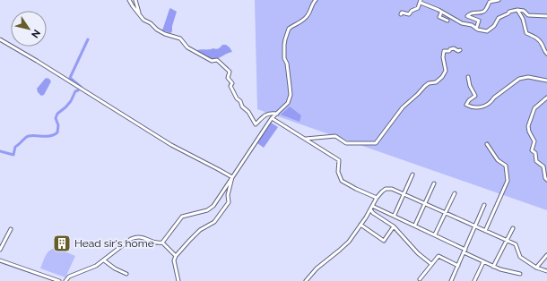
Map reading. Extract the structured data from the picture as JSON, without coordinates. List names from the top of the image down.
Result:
{
  "places": {
    "building": ["Head sir's home"]
  },
  "north": "bottom right"
}
